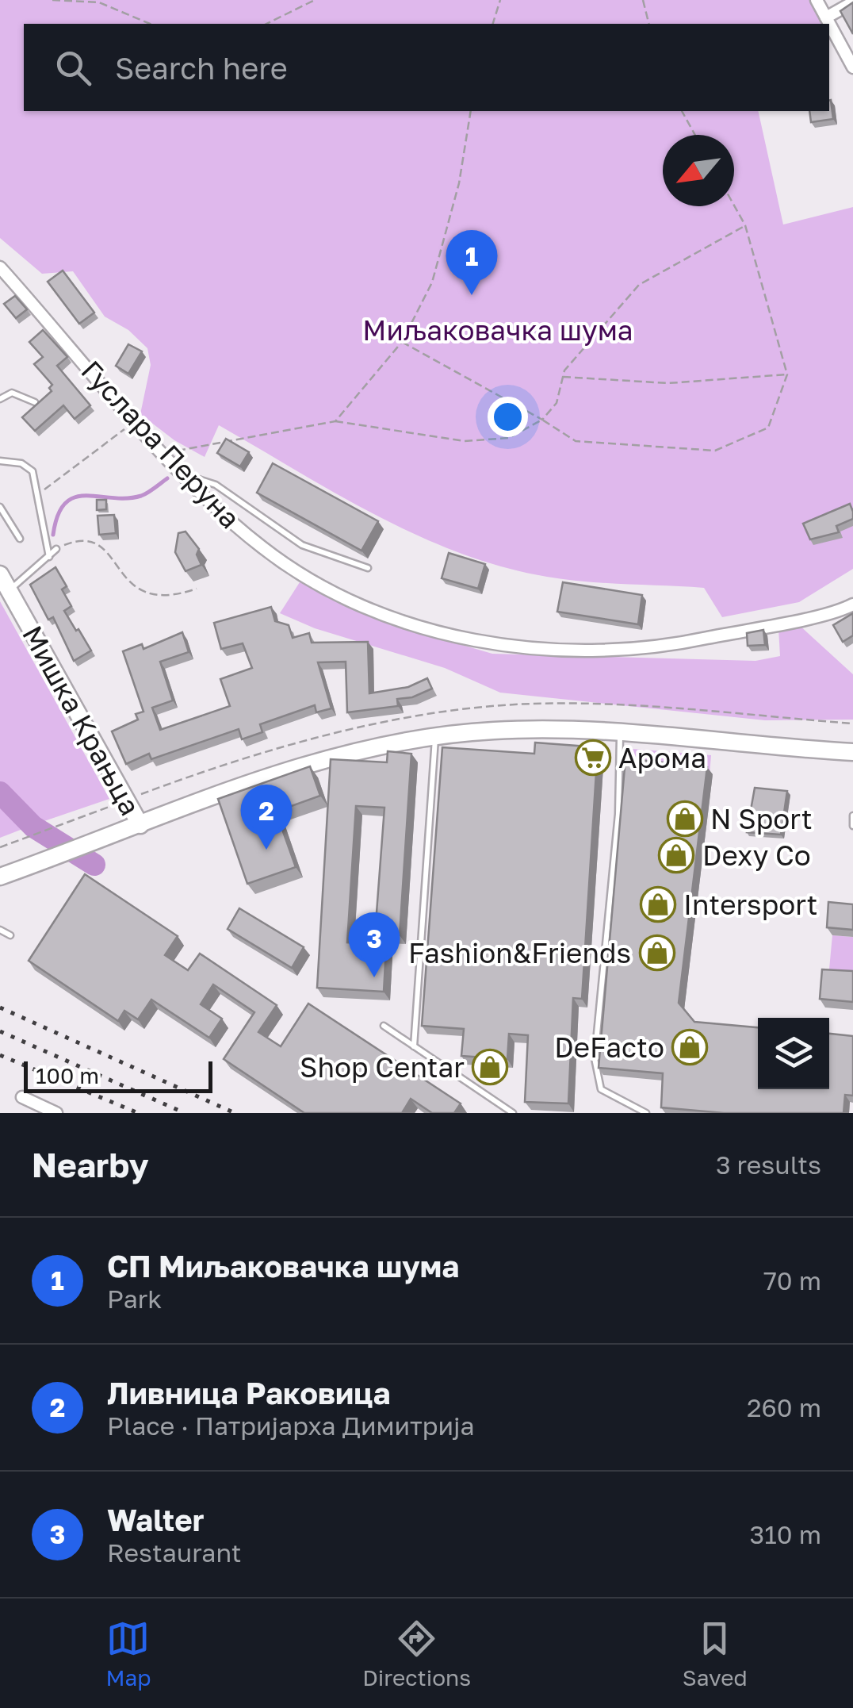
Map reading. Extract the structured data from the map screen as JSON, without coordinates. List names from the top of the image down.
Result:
{
  "streets": {
    "main road": ["Мишка Крањца"],
    "street": ["Гуслара Перуна"]
  },
  "parks": ["Миљаковачка шума"],
  "places": {
    "supermarket": ["Арома"],
    "shop": [
      "N Sport",
      "Dexy Co",
      "Intersport",
      "Fashion&Friends",
      "DeFacto",
      "Shop Centar"
    ]
  },
  "scale_bar": "100 m",
  "north": "bottom left",
  "page": {
    "search": "Search here",
    "pins": ["1", "2", "3"],
    "scale": "100 m",
    "heading": ["Nearby", "3 results"],
    "list": [
      {
        "mark": "1",
        "name": "СП Миљаковачка шума",
        "note": "Park",
        "value": "70 m"
      },
      {
        "mark": "2",
        "name": "Ливница Раковица",
        "note": "Place · Патријарха Димитрија",
        "value": "260 m"
      },
      {
        "mark": "3",
        "name": "Walter",
        "note": "Restaurant",
        "value": "310 m"
      }
    ],
    "nav": ["Map", "Directions", "Saved"]
  }
}
